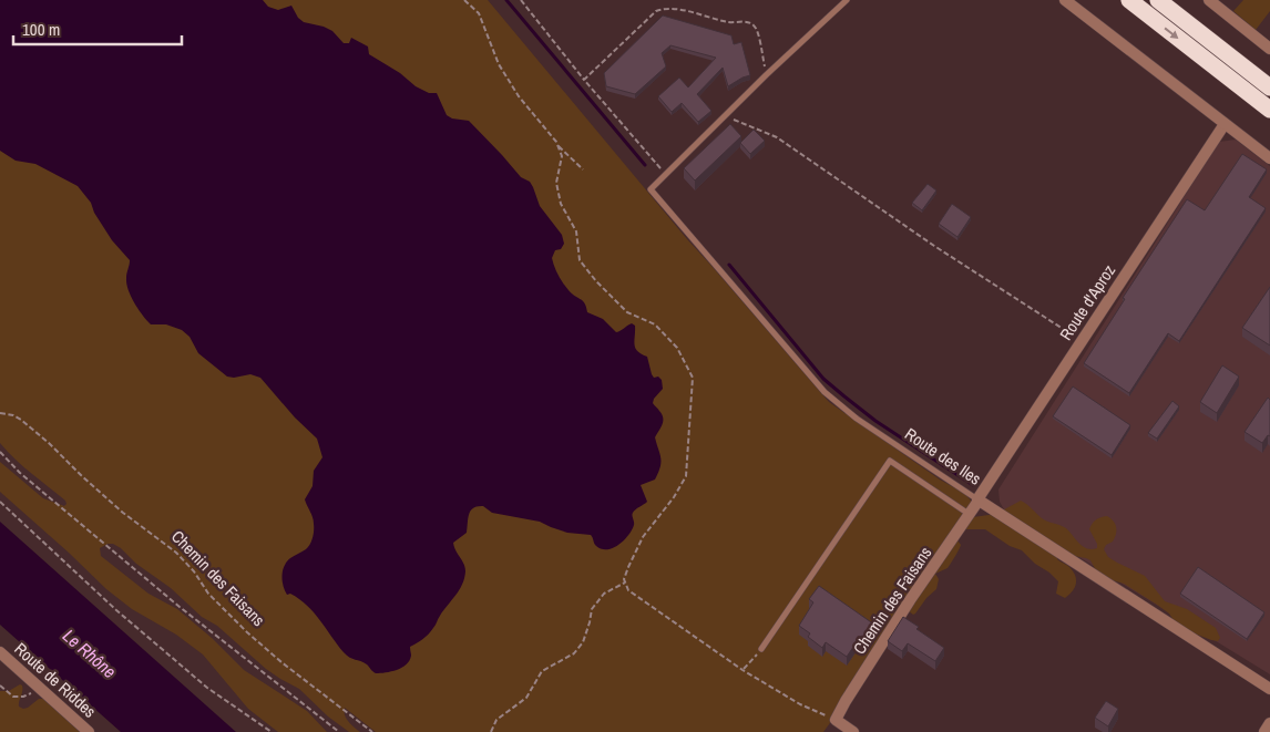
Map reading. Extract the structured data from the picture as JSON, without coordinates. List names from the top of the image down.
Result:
{
  "streets": {
    "street": [
      "Route d'Aproz",
      "Route des Iles",
      "Chemin des Faisans",
      "Route de Riddes"
    ]
  },
  "crossings": [
    ["Route d'Aproz", "Route des Iles"],
    ["Route d'Aproz", "Chemin des Faisans"],
    ["Route des Iles", "Chemin des Faisans"]
  ],
  "water": ["Le Rhône"],
  "scale_bar": "100 m"
}
